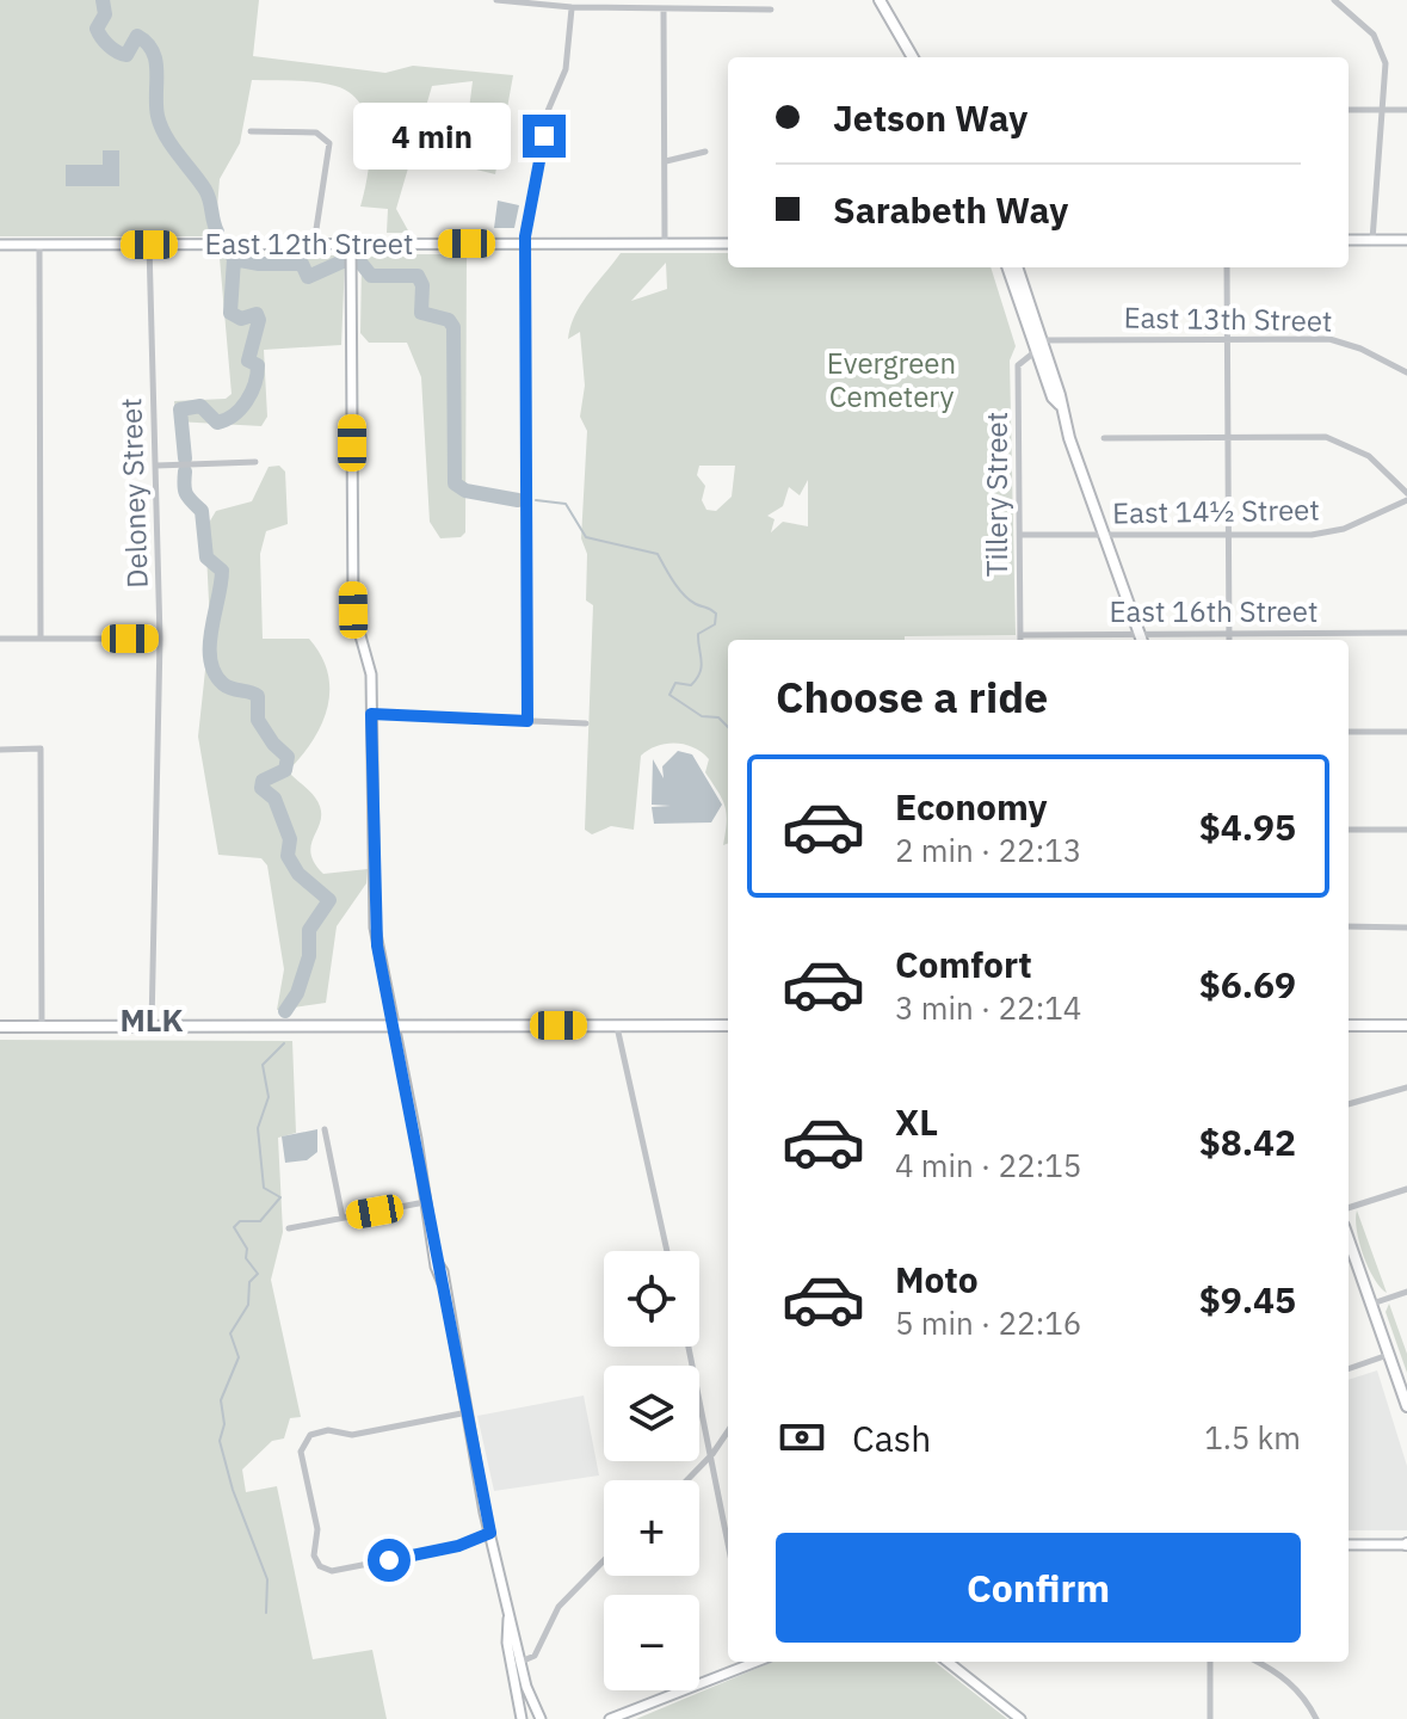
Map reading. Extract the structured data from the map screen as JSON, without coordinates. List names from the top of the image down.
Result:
{
  "streets": {
    "street": [
      "East 12th Street",
      "East 13th Street",
      "Deloney Street",
      "Tillery Street",
      "East 14½ Street",
      "East 16th Street"
    ]
  },
  "crossings": [
    ["East 12th Street", "Deloney Street"],
    ["Tillery Street", "East 14½ Street"],
    ["Tillery Street", "East 16th Street"]
  ],
  "districts": ["MLK"],
  "parks": ["Evergreen Cemetery"],
  "page": {
    "banner": ["Jetson Way", "Sarabeth Way"],
    "bubble": "4 min",
    "heading": "Choose a ride",
    "list": [
      {
        "name": "Economy",
        "note": "2 min · 22:13",
        "value": "$4.95"
      },
      {
        "name": "Comfort",
        "note": "3 min · 22:14",
        "value": "$6.69"
      },
      {
        "name": "XL",
        "note": "4 min · 22:15",
        "value": "$8.42"
      },
      {
        "name": "Moto",
        "note": "5 min · 22:16",
        "value": "$9.45"
      }
    ],
    "map_buttons": ["+", "−"],
    "pay": ["Cash", "1.5 km"],
    "buttons": "Confirm"
  }
}
